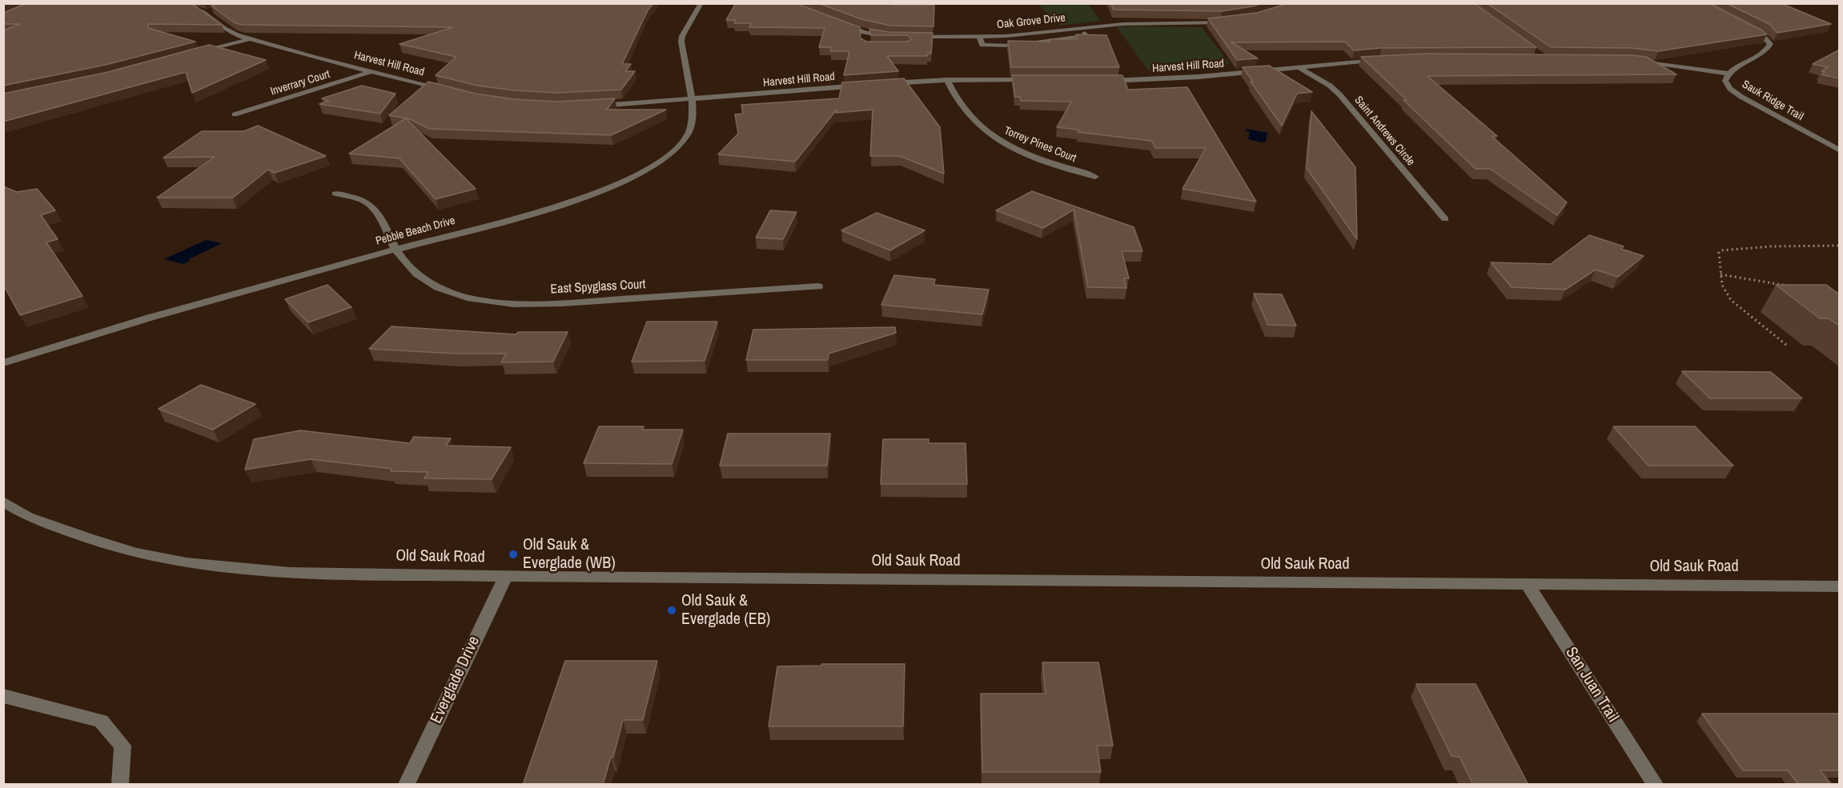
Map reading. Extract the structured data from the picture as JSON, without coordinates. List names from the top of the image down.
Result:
{
  "streets": {
    "street": [
      "Oak Grove Drive",
      "Harvest Hill Road",
      "Inverrary Court",
      "Sauk Ridge Trail",
      "Saint Andrews Circle",
      "Torrey Pines Court",
      "Pebble Beach Drive",
      "East Spyglass Court",
      "Old Sauk Road",
      "Everglade Drive",
      "San Juan Trail"
    ]
  },
  "crossings": [
    ["Harvest Hill Road", "Inverrary Court"],
    ["Harvest Hill Road", "Saint Andrews Circle"],
    ["Harvest Hill Road", "Pebble Beach Drive"],
    ["Pebble Beach Drive", "East Spyglass Court"],
    ["Old Sauk Road", "Everglade Drive"],
    ["Old Sauk Road", "San Juan Trail"]
  ],
  "places": ["Old Sauk & Everglade (WB)", "Old Sauk & Everglade (EB)"]
}
